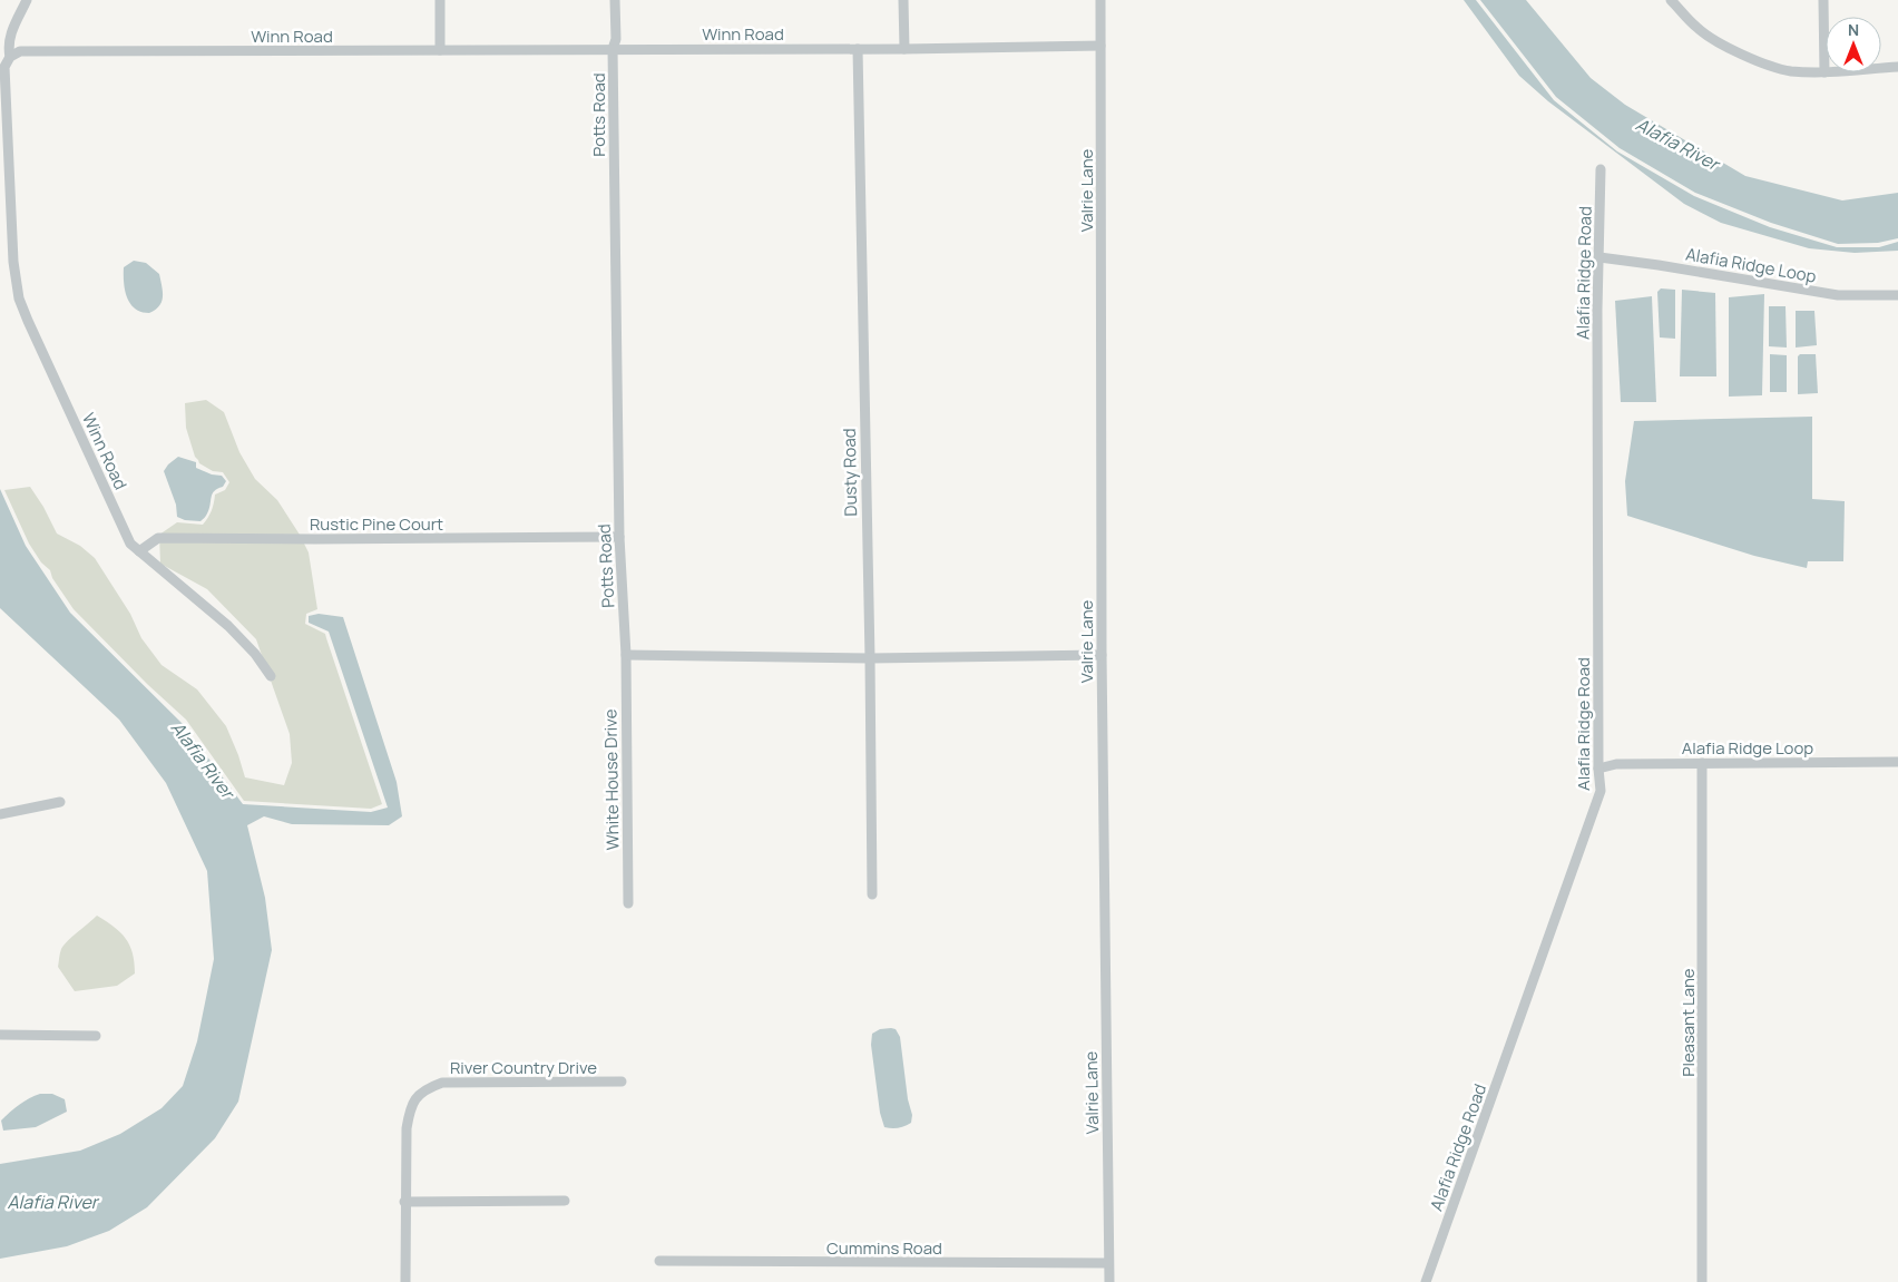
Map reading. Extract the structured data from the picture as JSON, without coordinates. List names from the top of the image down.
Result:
{
  "streets": {
    "street": [
      "Winn Road",
      "Potts Road",
      "Valrie Lane",
      "Alafia Ridge Loop",
      "Alafia Ridge Road",
      "Dusty Road",
      "Rustic Pine Court",
      "White House Drive",
      "Pleasant Lane",
      "River Country Drive",
      "Cummins Road"
    ]
  },
  "crossings": [
    ["Winn Road", "Potts Road"],
    ["Winn Road", "Valrie Lane"],
    ["Winn Road", "Dusty Road"],
    ["Winn Road", "Rustic Pine Court"],
    ["Potts Road", "Rustic Pine Court"],
    ["Potts Road", "White House Drive"],
    ["Valrie Lane", "Cummins Road"],
    ["Alafia Ridge Loop", "Alafia Ridge Road"],
    ["Alafia Ridge Loop", "Pleasant Lane"]
  ],
  "water": ["Alafia River"],
  "north": "top"
}
